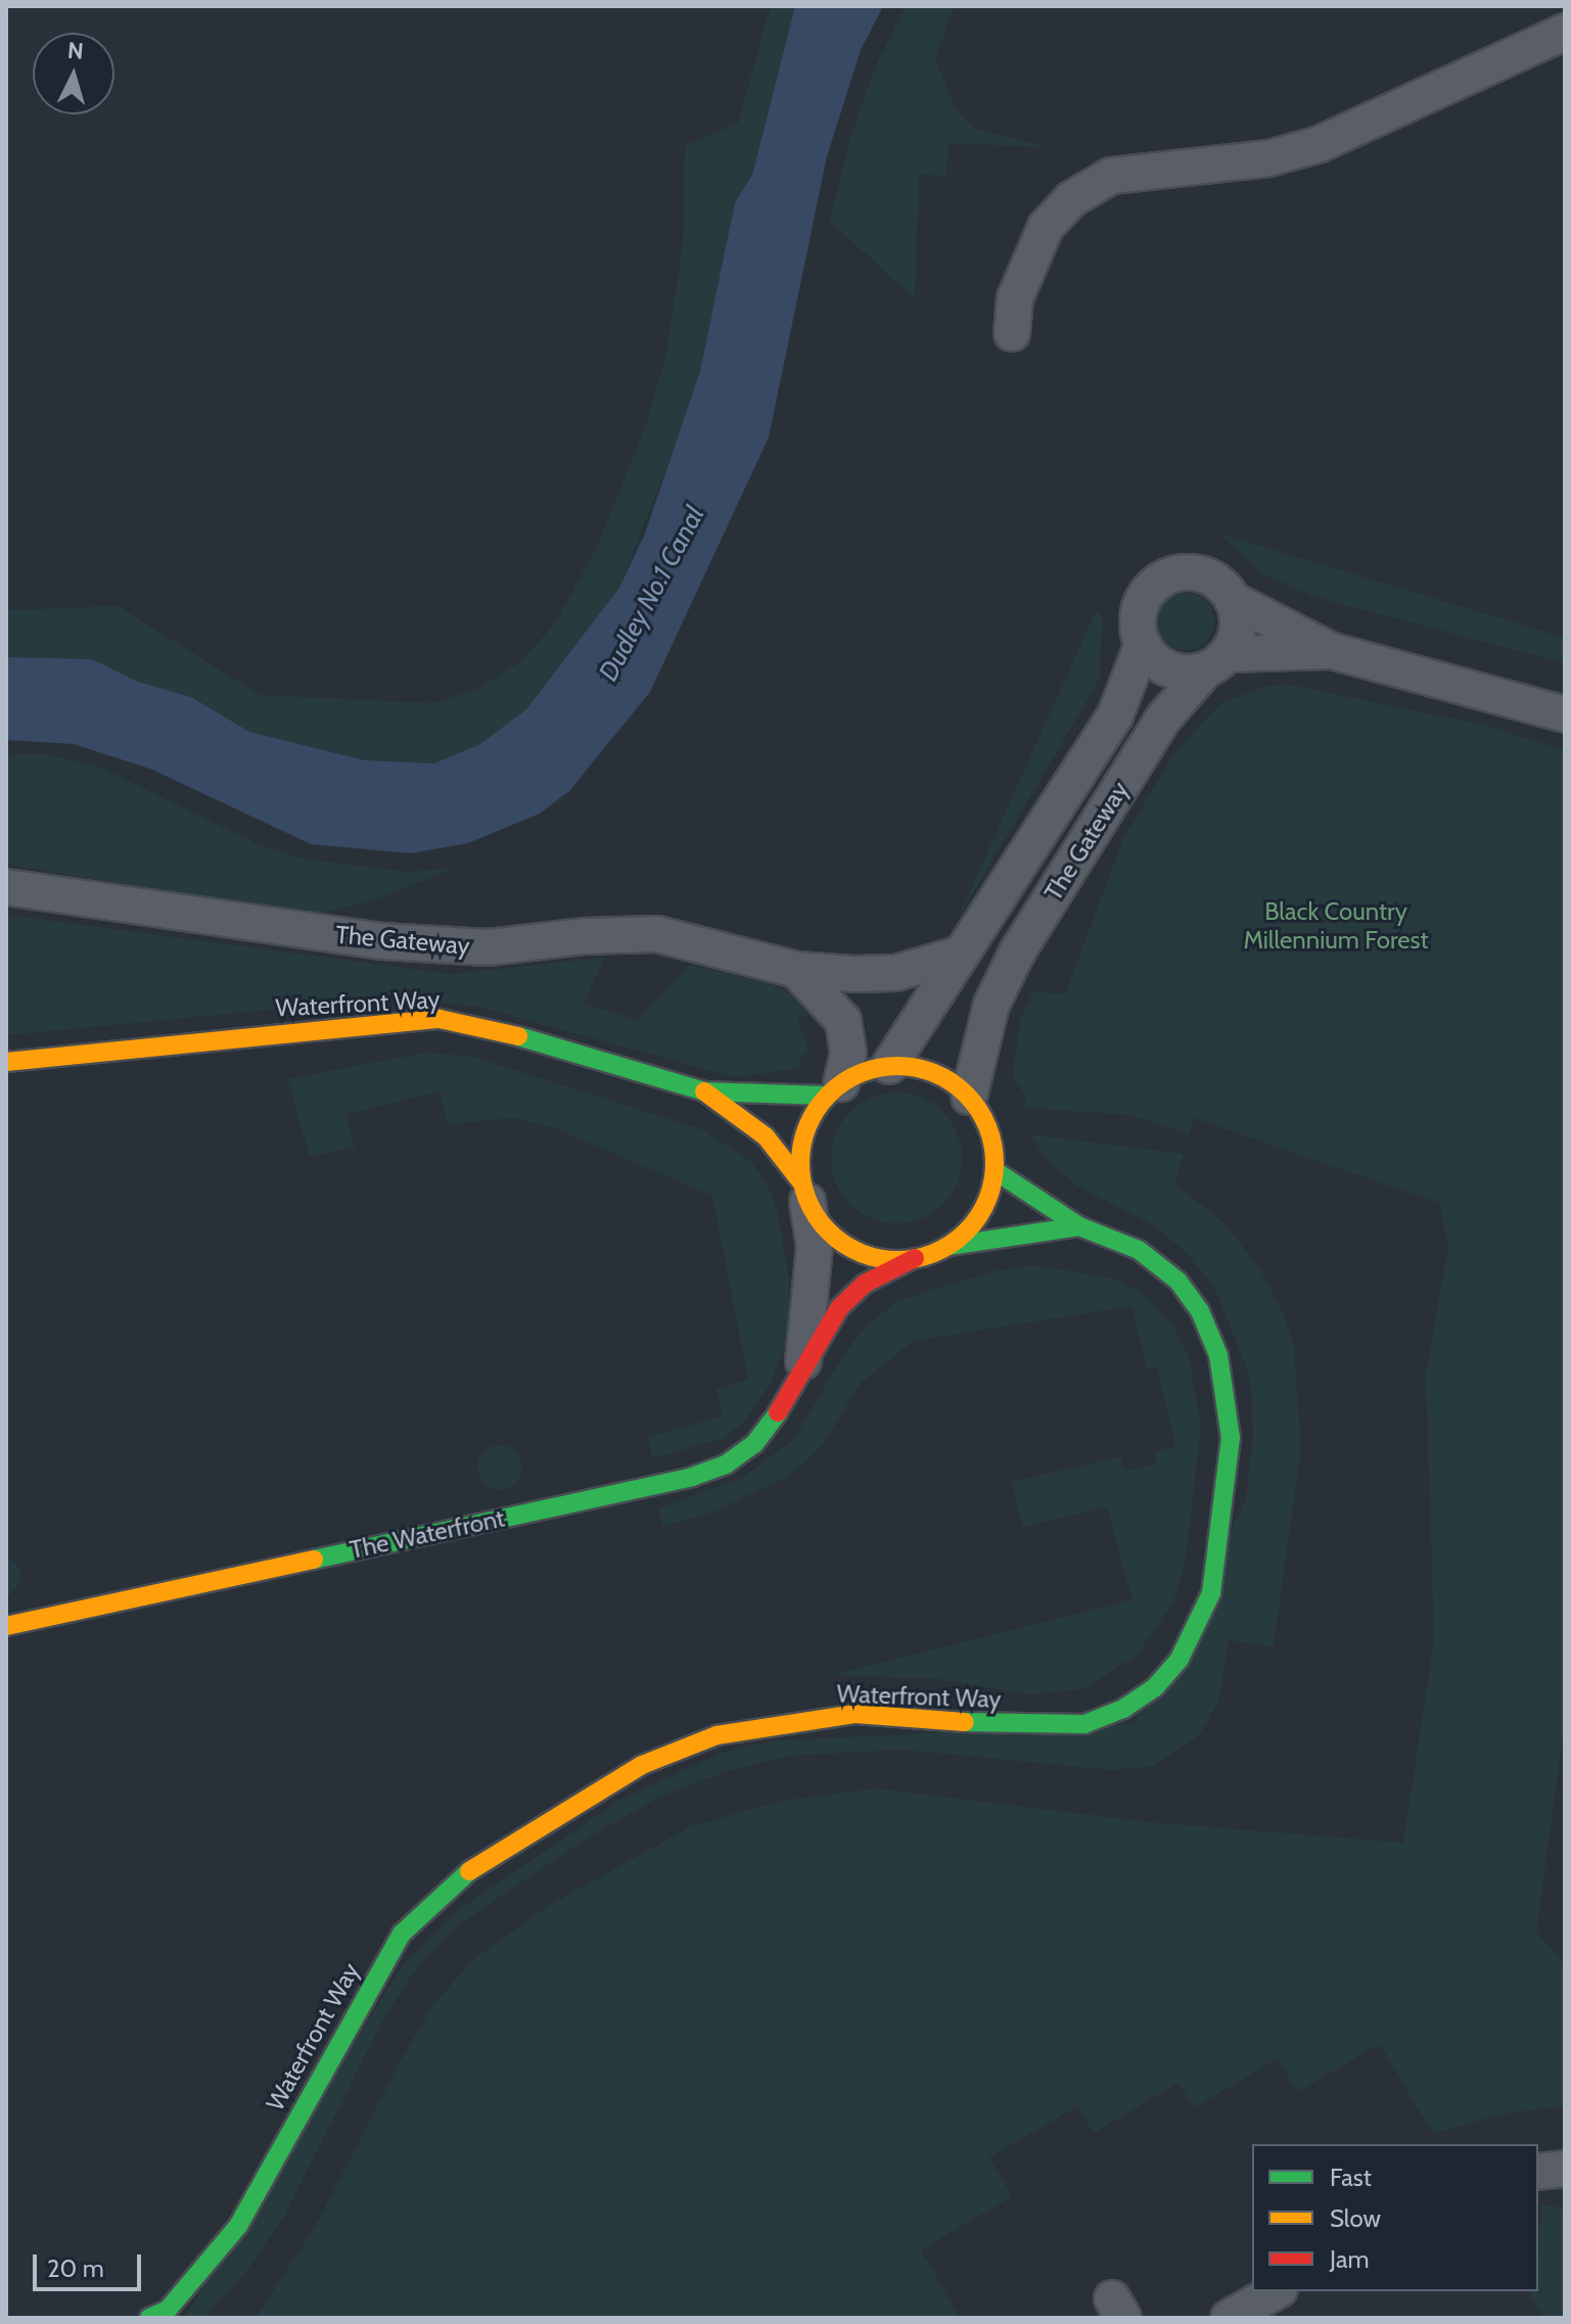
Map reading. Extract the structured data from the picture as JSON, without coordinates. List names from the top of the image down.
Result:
{
  "streets": {
    "street": ["The Gateway", "Waterfront Way", "The Waterfront"]
  },
  "crossings": [
    ["The Gateway", "Waterfront Way"],
    ["The Gateway", "The Waterfront"],
    ["Waterfront Way", "The Waterfront"]
  ],
  "water": ["Dudley No.1 Canal"],
  "parks": ["Black Country Millennium Forest"],
  "legend": ["Fast", "Slow", "Jam"],
  "scale_bar": "20 m",
  "north": "top"
}
